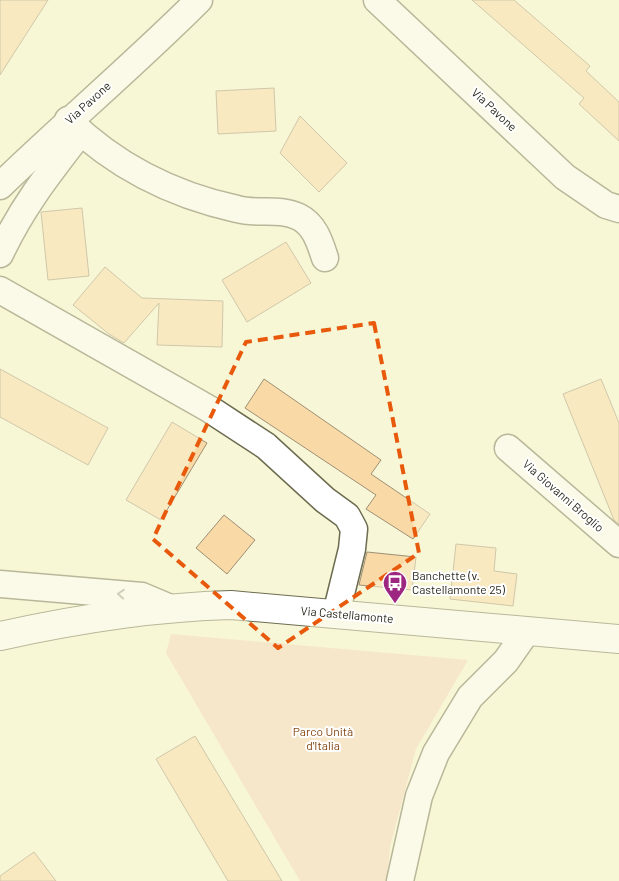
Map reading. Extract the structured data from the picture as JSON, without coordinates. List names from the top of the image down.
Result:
{
  "streets": {
    "main road": ["Via Castellamonte"],
    "street": ["Via Pavone", "Via Giovanni Broglio"]
  },
  "parks": ["Parco Unità d'Italia"],
  "places": {
    "bus stop": ["Banchette (v. Castellamonte 25)"]
  }
}
